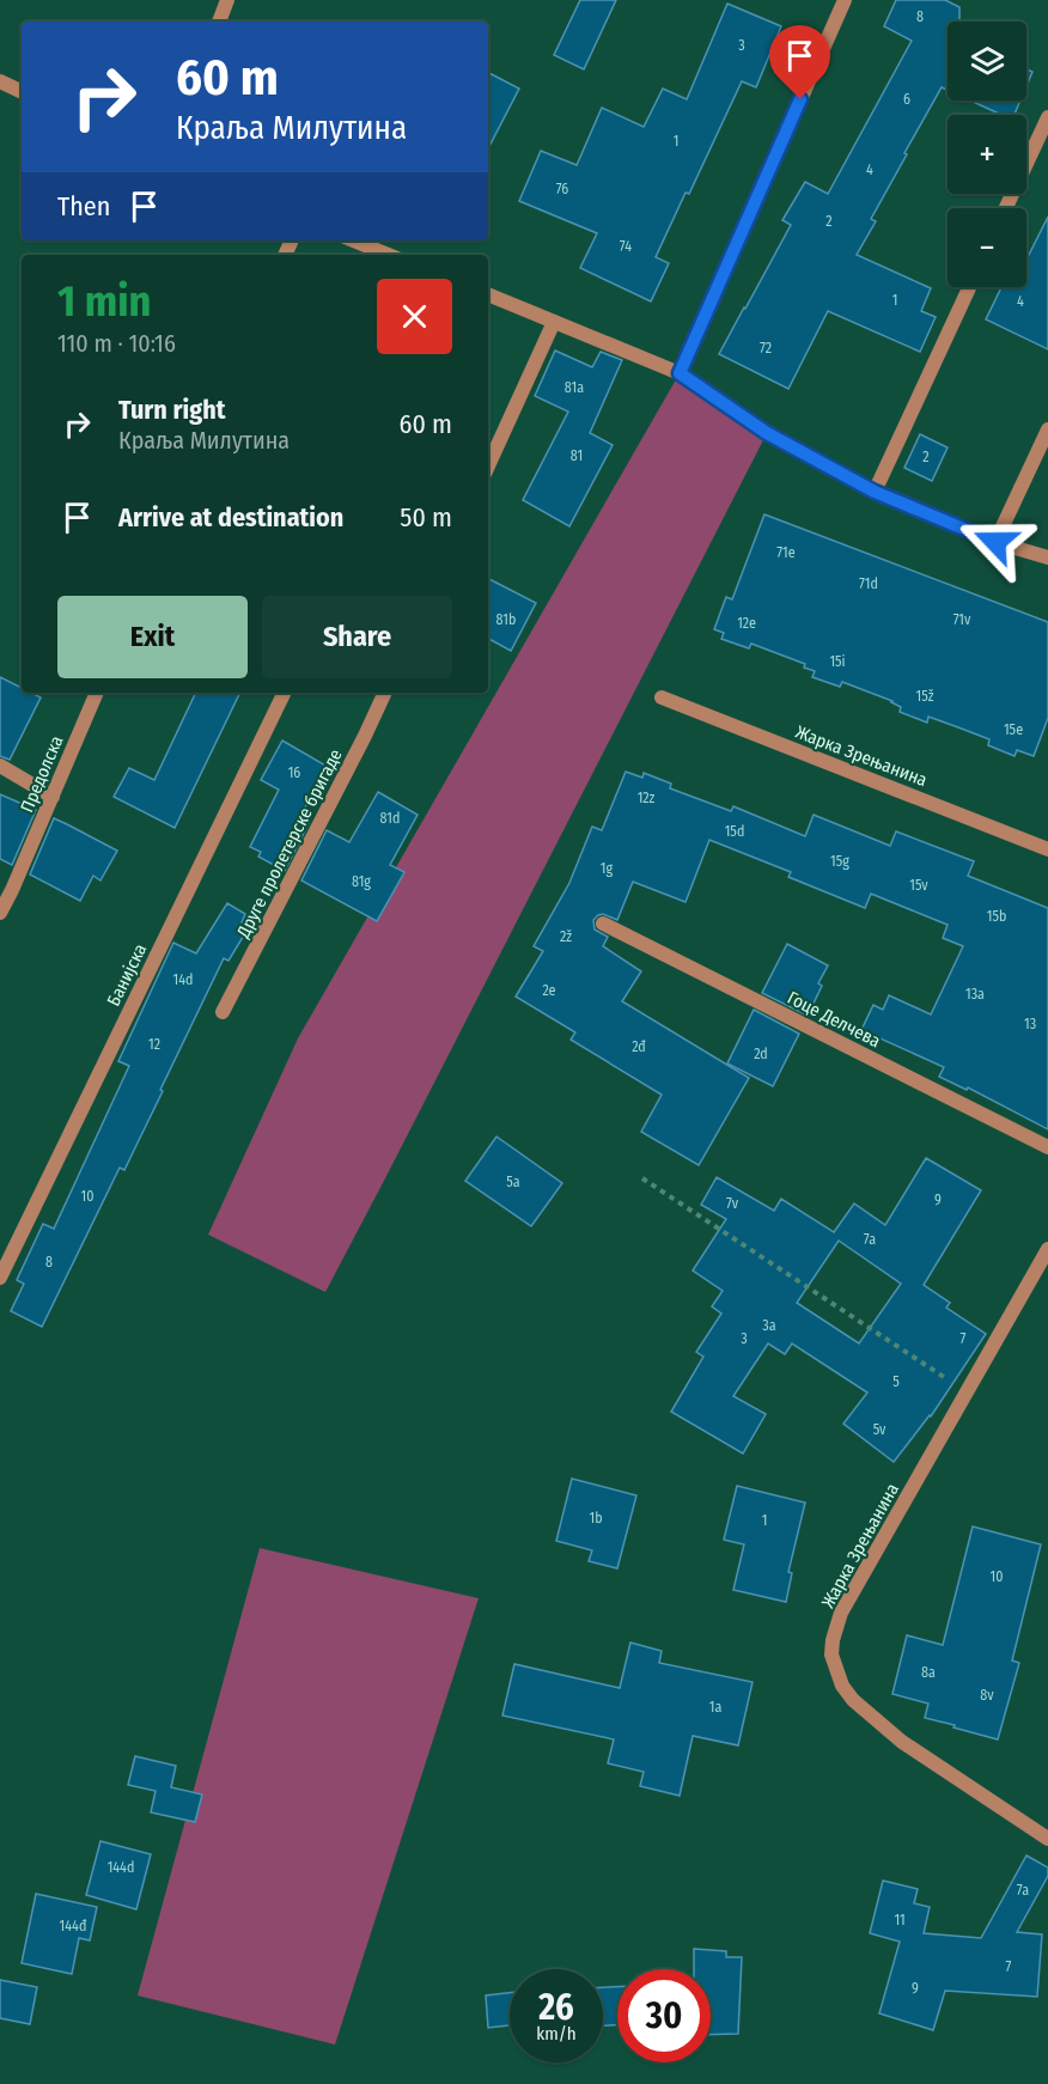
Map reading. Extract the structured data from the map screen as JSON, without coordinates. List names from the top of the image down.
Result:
{
  "streets": {
    "street": [
      "Жарка Зрењанина",
      "Предолска",
      "Друге пролетерске бригаде",
      "Банијска",
      "Гоце Делчева"
    ]
  },
  "house_numbers": [
    "8",
    "3",
    "6",
    "1",
    "4",
    "76",
    "2",
    "74",
    "1",
    "4",
    "72",
    "81a",
    "81",
    "2",
    "71e",
    "71d",
    "81b",
    "71v",
    "12e",
    "15i",
    "15ž",
    "15e",
    "16",
    "12z",
    "81d",
    "15d",
    "15g",
    "1g",
    "81g",
    "15v",
    "15b",
    "2ž",
    "14d",
    "2e",
    "13a",
    "13",
    "12",
    "2đ",
    "2d",
    "5a",
    "10",
    "9",
    "7v",
    "7a",
    "8",
    "3a",
    "3",
    "7",
    "5",
    "5v",
    "1b",
    "1",
    "10",
    "8a",
    "8v",
    "1a",
    "144d",
    "7a",
    "11",
    "144đ",
    "7",
    "9"
  ],
  "page": {
    "map_buttons": ["+", "−"],
    "turn": ["60 m", "Краља Милутина"],
    "then": "Then",
    "heading": ["1 min", "110 m · 10:16"],
    "list": [
      {
        "name": "Turn right",
        "note": "Краља Милутина",
        "value": "60 m"
      },
      {
        "name": "Arrive at destination",
        "value": "50 m"
      }
    ],
    "buttons": ["Exit", "Share"],
    "speed": "26 km/h",
    "limit": "30"
  }
}
